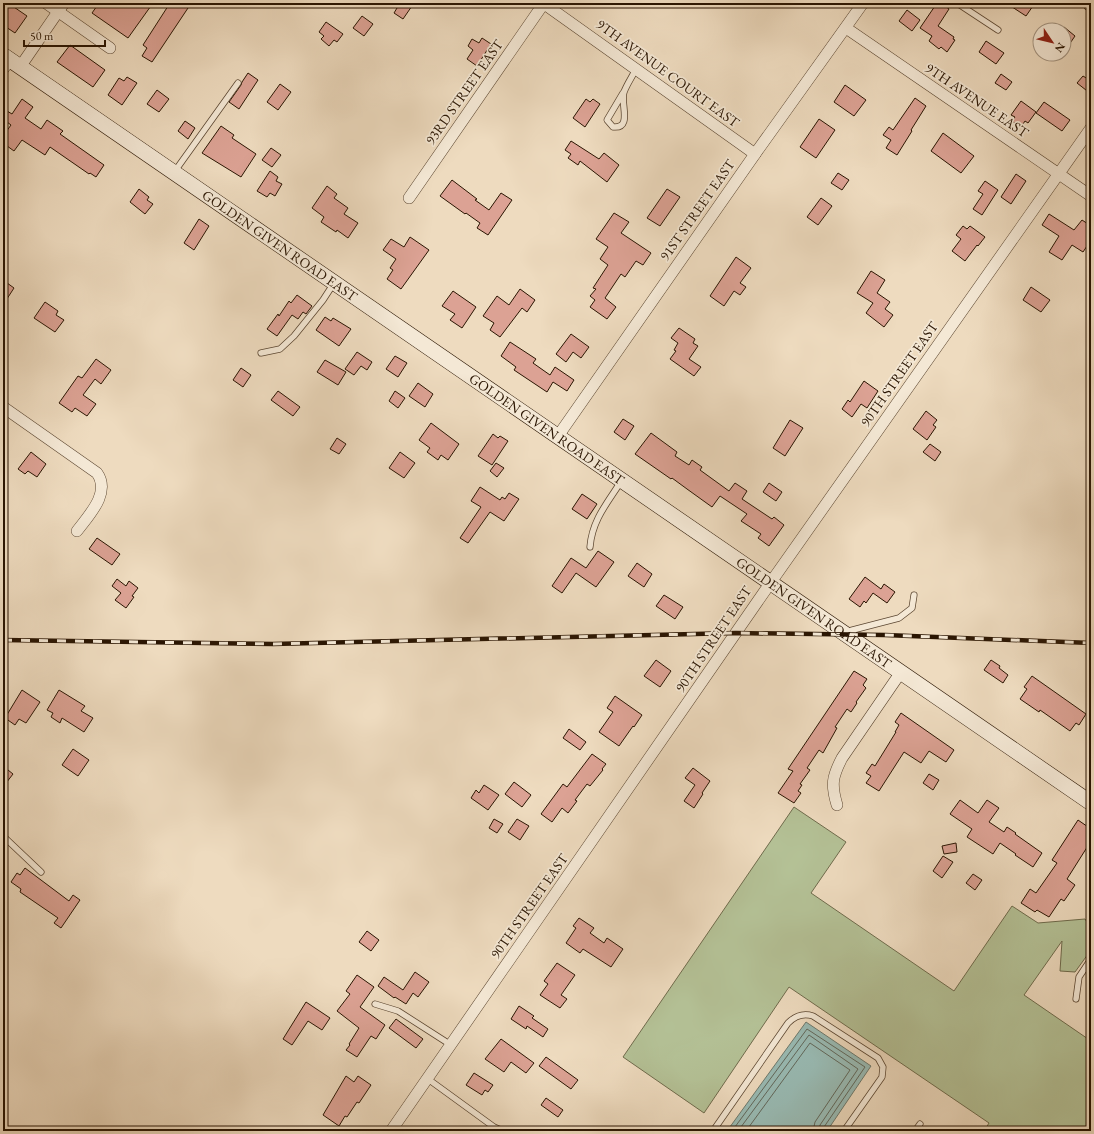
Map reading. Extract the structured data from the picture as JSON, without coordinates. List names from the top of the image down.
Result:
{
  "streets": {
    "street": [
      "9TH AVENUE COURT EAST",
      "93RD STREET EAST",
      "9TH AVENUE EAST",
      "91ST STREET EAST",
      "GOLDEN GIVEN ROAD EAST",
      "90TH STREET EAST"
    ]
  },
  "crossings": [
    ["9TH AVENUE COURT EAST", "93RD STREET EAST"],
    ["9TH AVENUE COURT EAST", "91ST STREET EAST"],
    ["9TH AVENUE EAST", "91ST STREET EAST"],
    ["9TH AVENUE EAST", "90TH STREET EAST"],
    ["91ST STREET EAST", "GOLDEN GIVEN ROAD EAST"],
    ["GOLDEN GIVEN ROAD EAST", "90TH STREET EAST"]
  ],
  "scale_bar": "50 m",
  "north": "bottom right"
}
